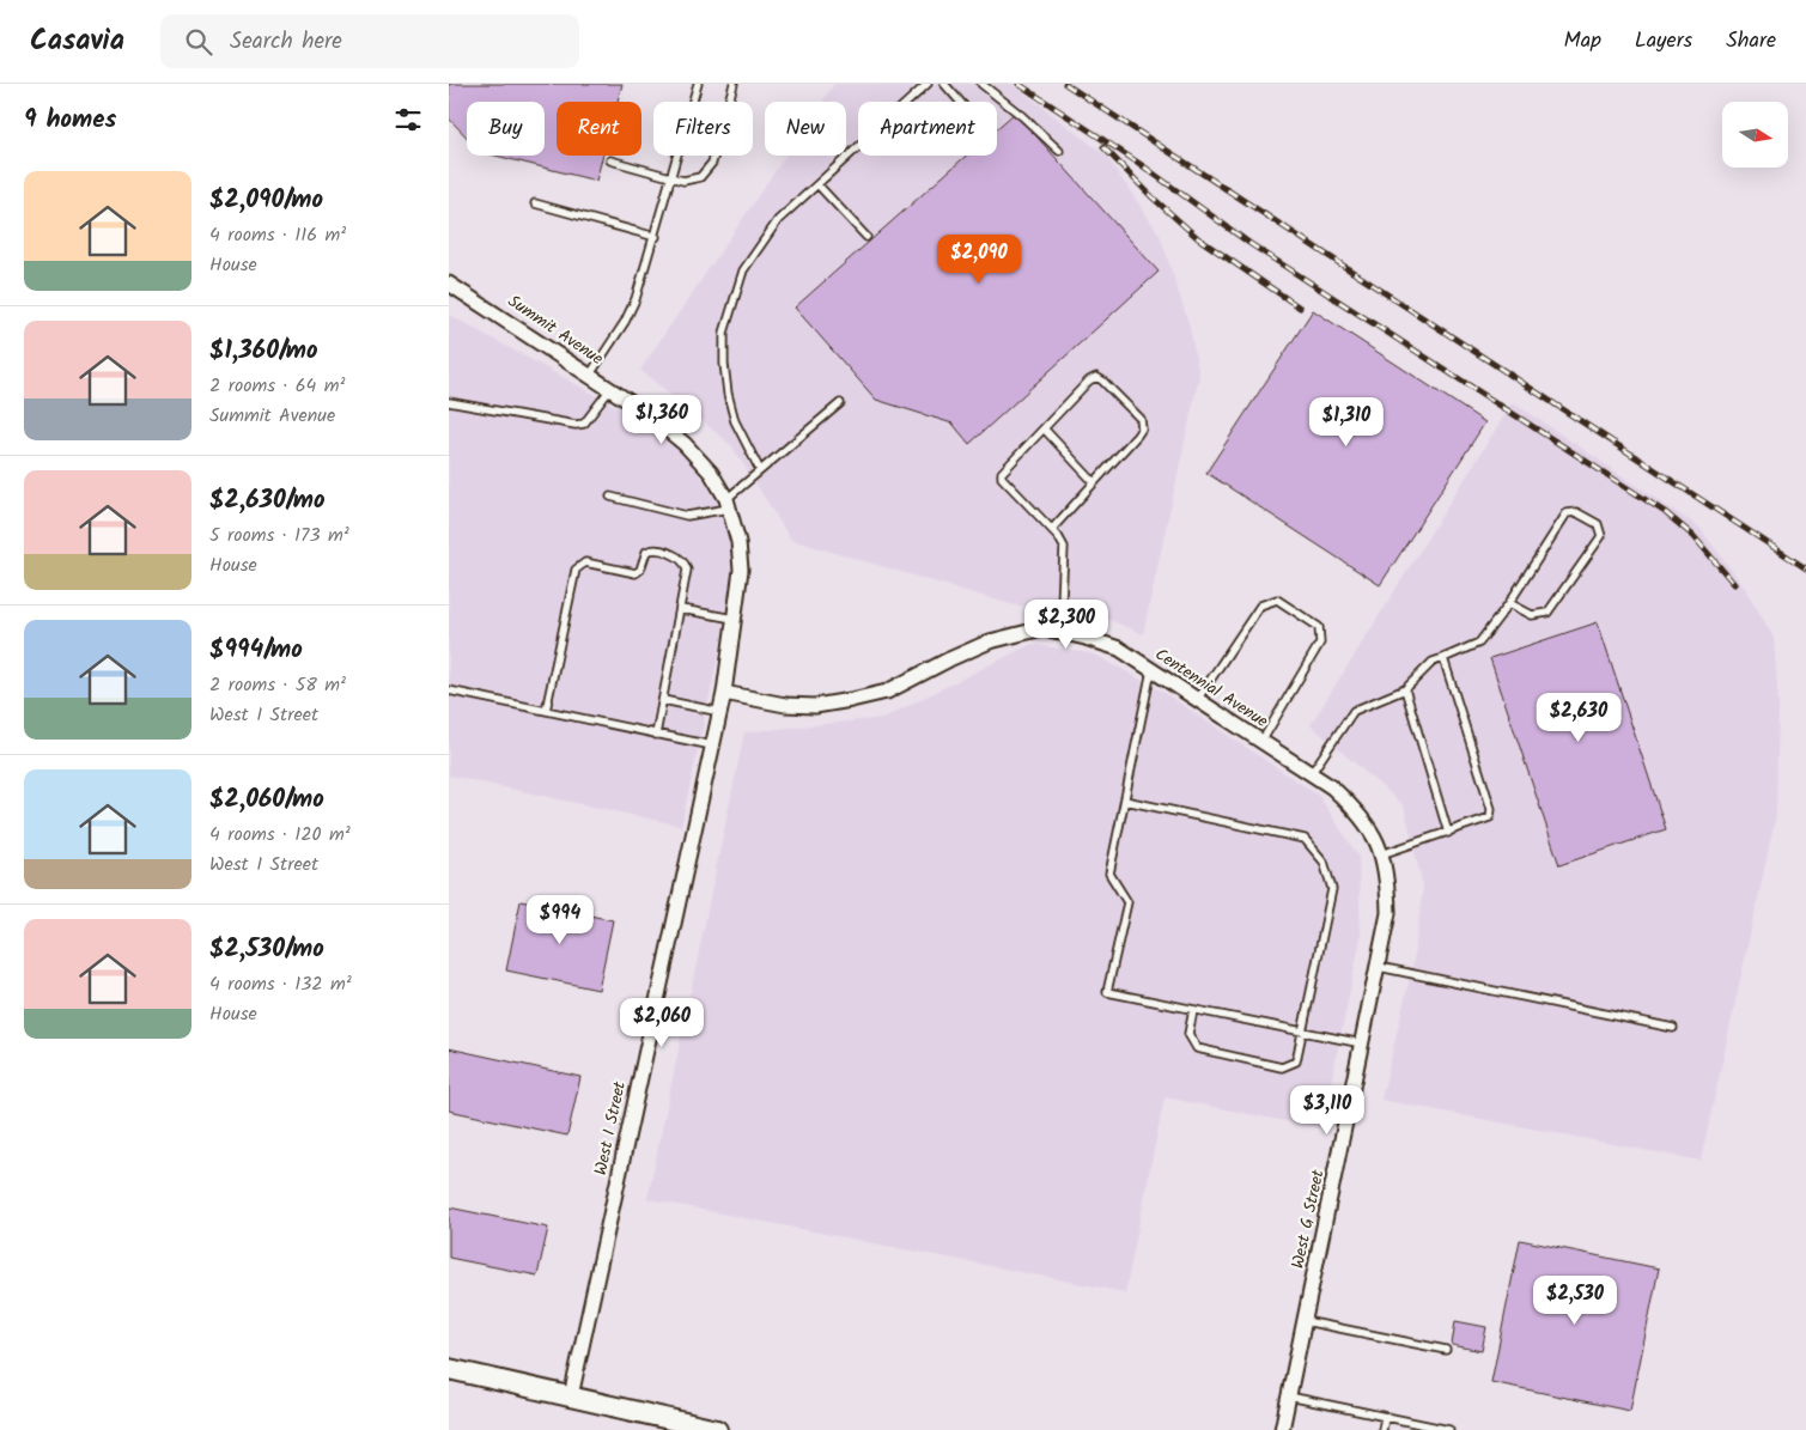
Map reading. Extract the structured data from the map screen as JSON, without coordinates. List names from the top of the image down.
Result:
{
  "streets": {
    "street": [
      "Summit Avenue",
      "Centennial Avenue",
      "West I Street",
      "West G Street"
    ]
  },
  "crossings": [
    ["Summit Avenue", "Centennial Avenue"],
    ["Summit Avenue", "West I Street"],
    ["Centennial Avenue", "West I Street"],
    ["Centennial Avenue", "West G Street"]
  ],
  "north": "right",
  "page": {
    "header": "Casavia",
    "search": "Search here",
    "nav": ["Map", "Layers", "Share"],
    "heading": "9 homes",
    "chip": [
      "Buy",
      "Rent",
      "Filters",
      "New",
      "Apartment"
    ],
    "list": [
      {
        "name": "$2,090/mo",
        "note": "4 rooms · 116 m² · House"
      },
      {
        "name": "$1,360/mo",
        "note": "2 rooms · 64 m² · Summit Avenue"
      },
      {
        "name": "$2,630/mo",
        "note": "5 rooms · 173 m² · House"
      },
      {
        "name": "$994/mo",
        "note": "2 rooms · 58 m² · West I Street"
      },
      {
        "name": "$2,060/mo",
        "note": "4 rooms · 120 m² · West I Street"
      },
      {
        "name": "$2,530/mo",
        "note": "4 rooms · 132 m² · House"
      }
    ],
    "price": [
      "$2,090",
      "$1,360",
      "$1,310",
      "$2,300",
      "$2,630",
      "$994",
      "$2,060",
      "$3,110",
      "$2,530"
    ]
  }
}
